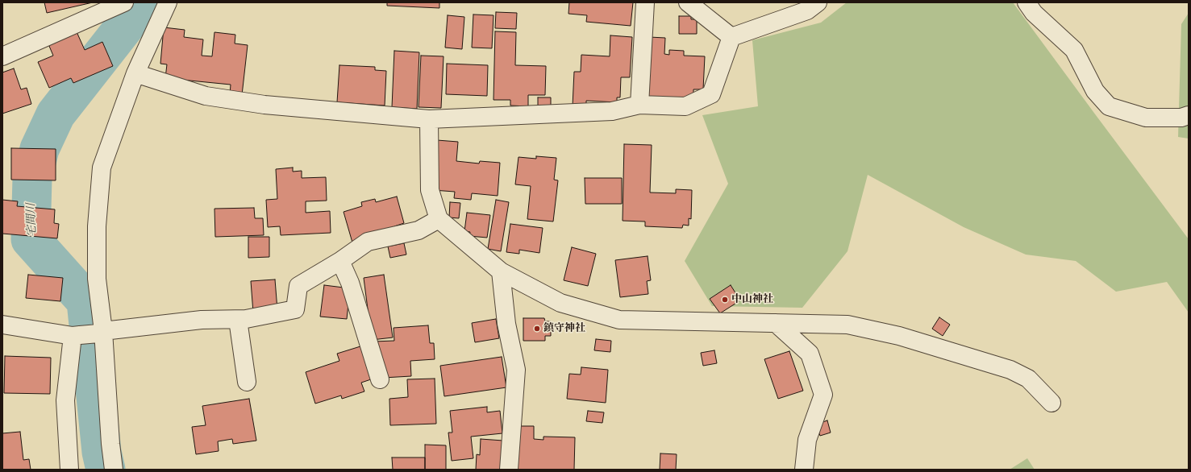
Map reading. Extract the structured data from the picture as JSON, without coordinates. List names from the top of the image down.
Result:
{
  "water": ["宅間川"],
  "places": ["中山神社", "鎮守神社"]
}
